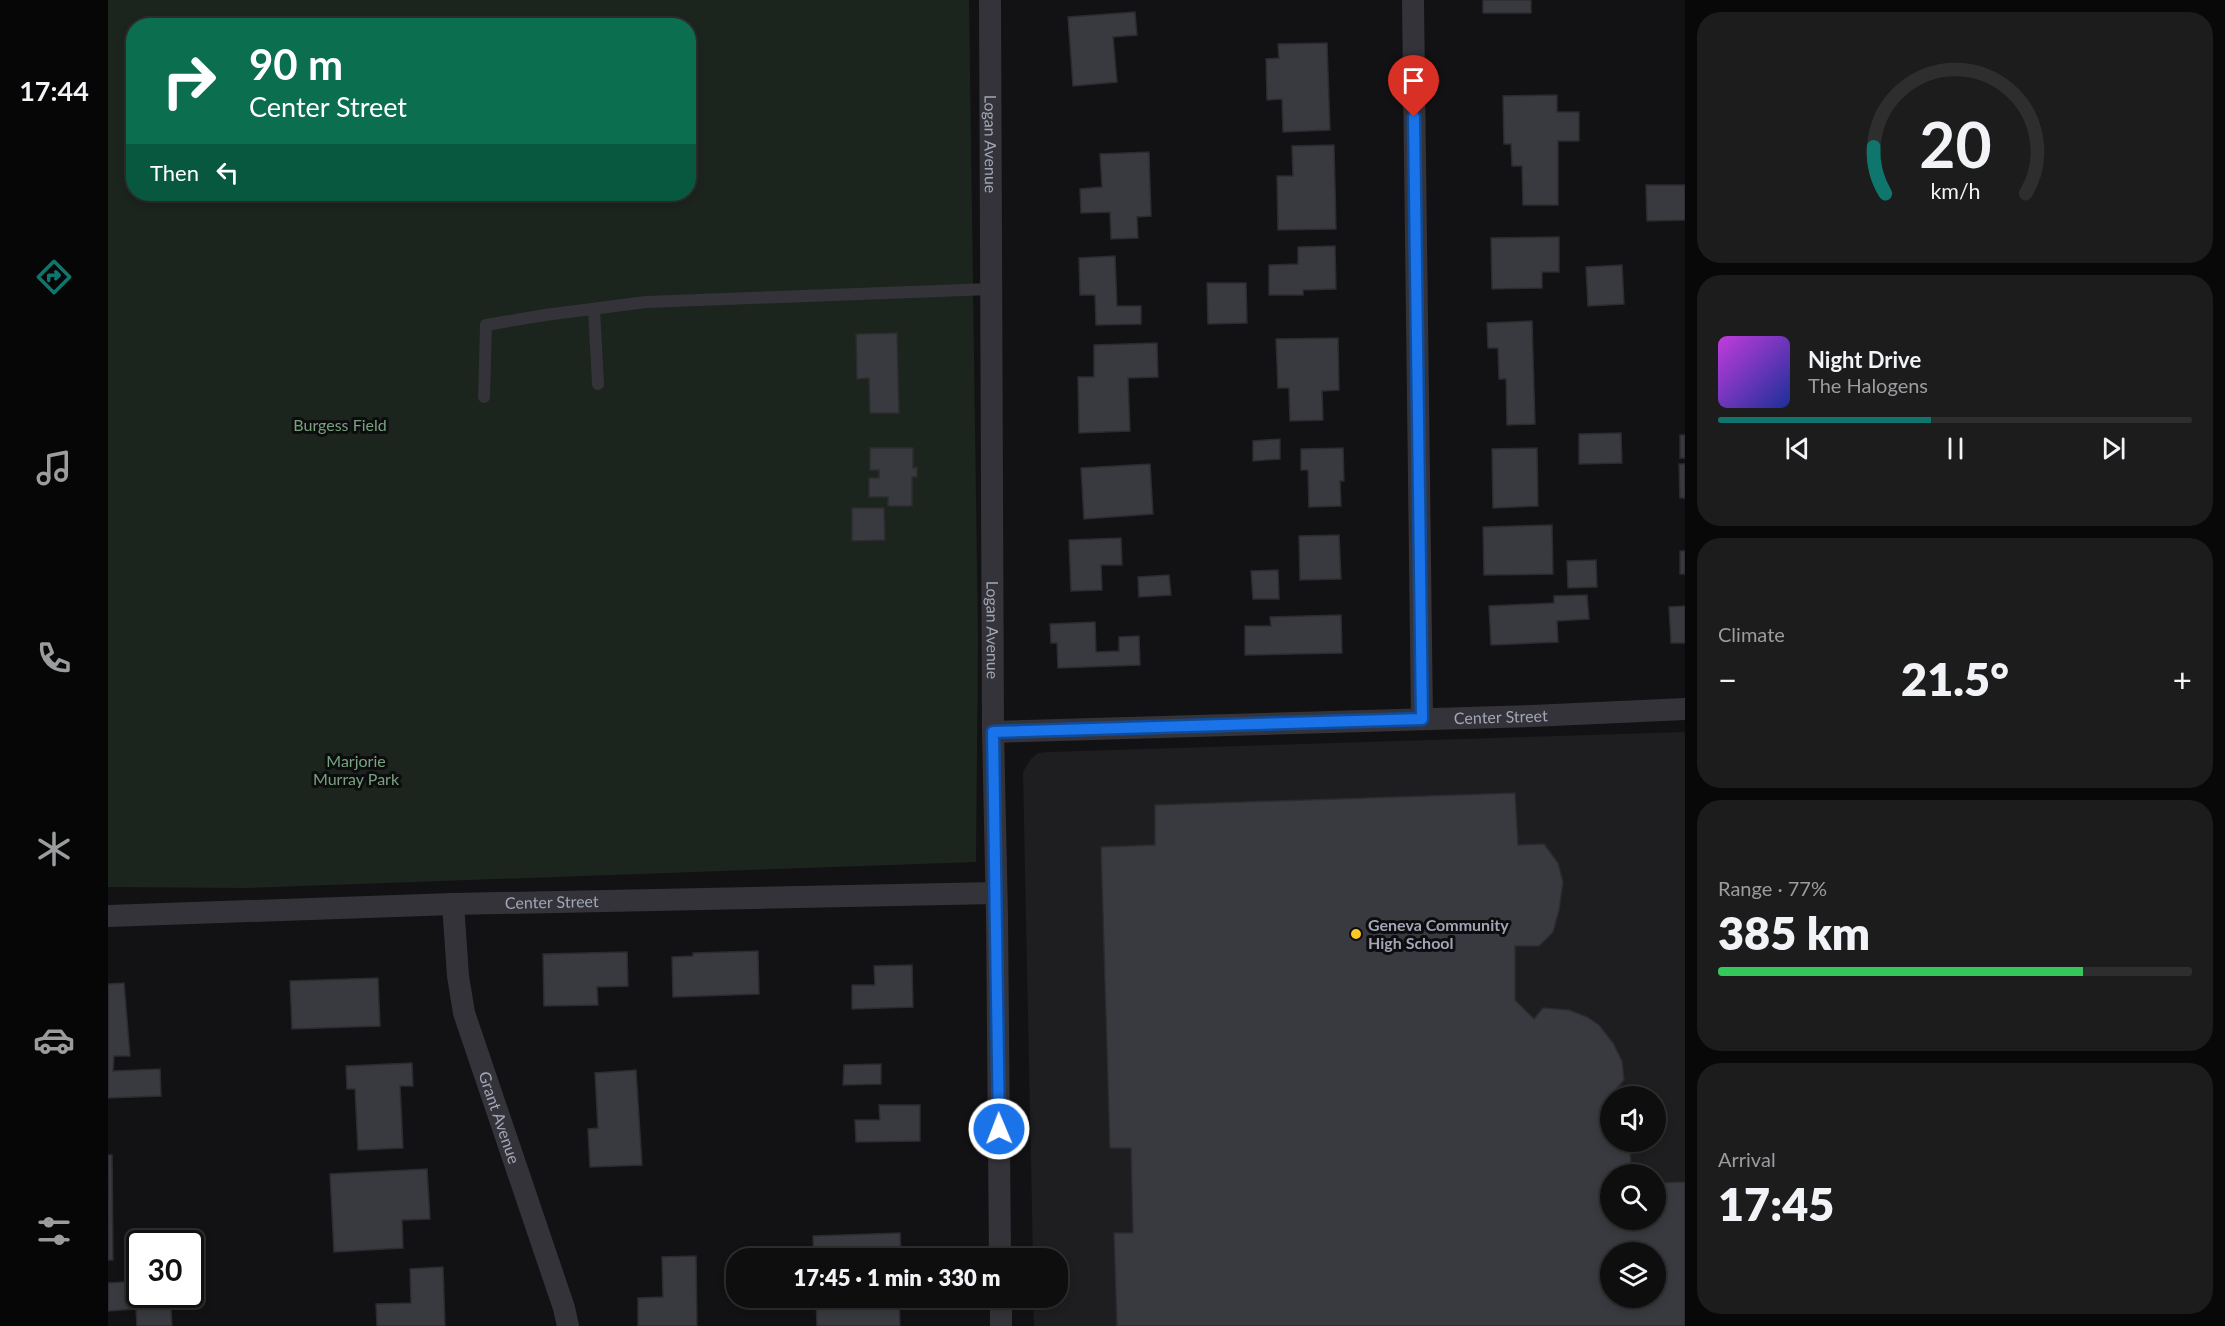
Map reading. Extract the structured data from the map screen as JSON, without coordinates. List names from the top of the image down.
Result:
{
  "streets": {
    "street": ["Logan Avenue", "Center Street", "Grant Avenue"]
  },
  "crossings": [
    ["Logan Avenue", "Center Street"],
    ["Center Street", "Grant Avenue"]
  ],
  "parks": ["Burgess Field", "Marjorie Murray Park"],
  "places": ["Geneva Community High School"],
  "page": {
    "tabs": "17:44",
    "turn": ["90 m", "Center Street"],
    "then": "Then",
    "song": ["Night Drive", "The Halogens"],
    "tile": [
      "Climate",
      ["Range · 77%", "385 km"],
      ["Arrival", "17:45"]
    ],
    "heat": ["−", "21.5°", "+"],
    "limit": "30",
    "trip": "17:45 · 1 min · 330 m",
    "gauge": ["20", "km/h"]
  }
}
